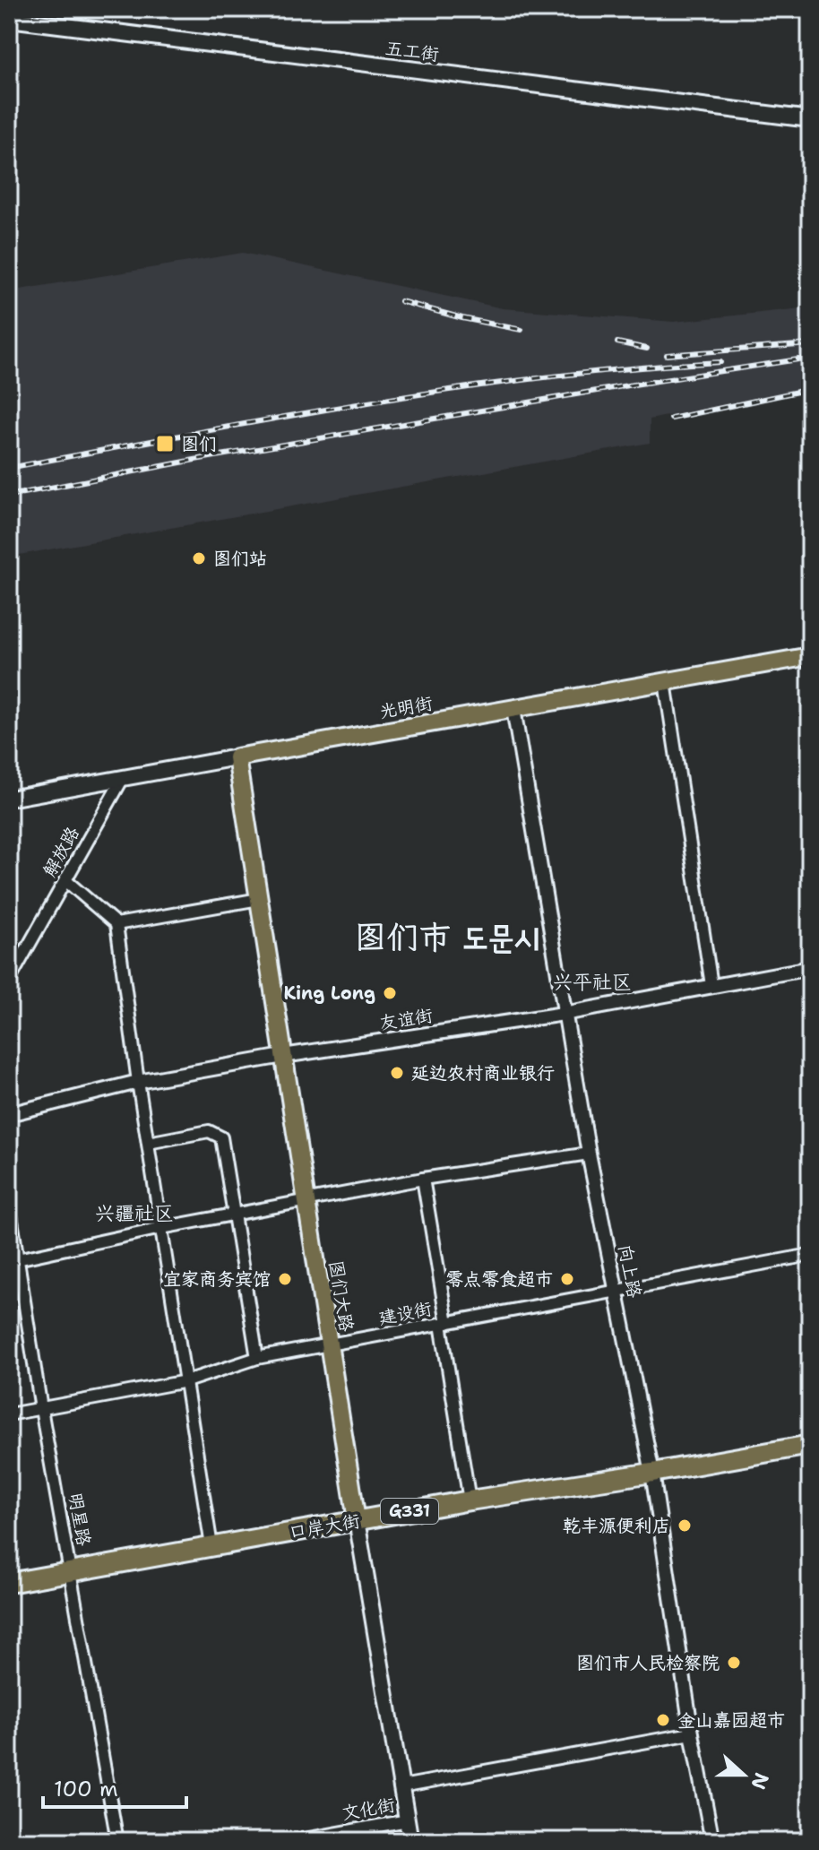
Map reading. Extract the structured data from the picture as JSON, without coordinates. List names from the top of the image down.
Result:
{
  "streets": {
    "highway": ["G331", "口岸大街"],
    "main road": ["五工街", "光明街", "图们大路"],
    "street": [
      "解放路",
      "友谊街",
      "向上路",
      "建设街",
      "明星路",
      "文化街"
    ]
  },
  "crossings": [
    ["光明街", "解放路"],
    ["光明街", "向上路"],
    ["光明街", "图们大路"],
    ["友谊街", "向上路"],
    ["友谊街", "图们大路"],
    ["向上路", "建设街"],
    ["向上路", "口岸大街"],
    ["图们大路", "建设街"],
    ["图们大路", "口岸大街"],
    ["图们大路", "文化街"],
    ["建设街", "明星路"],
    ["明星路", "口岸大街"]
  ],
  "districts": ["图们市 도문시", "兴平社区", "兴疆社区"],
  "places": {
    "transit": ["图们"],
    "other": [
      "图们站",
      "King Long",
      "延边农村商业银行",
      "宜家商务宾馆",
      "零点零食超市",
      "乾丰源便利店",
      "图们市人民检察院",
      "金山嘉园超市"
    ]
  },
  "scale_bar": "100 m",
  "north": "right"
}
